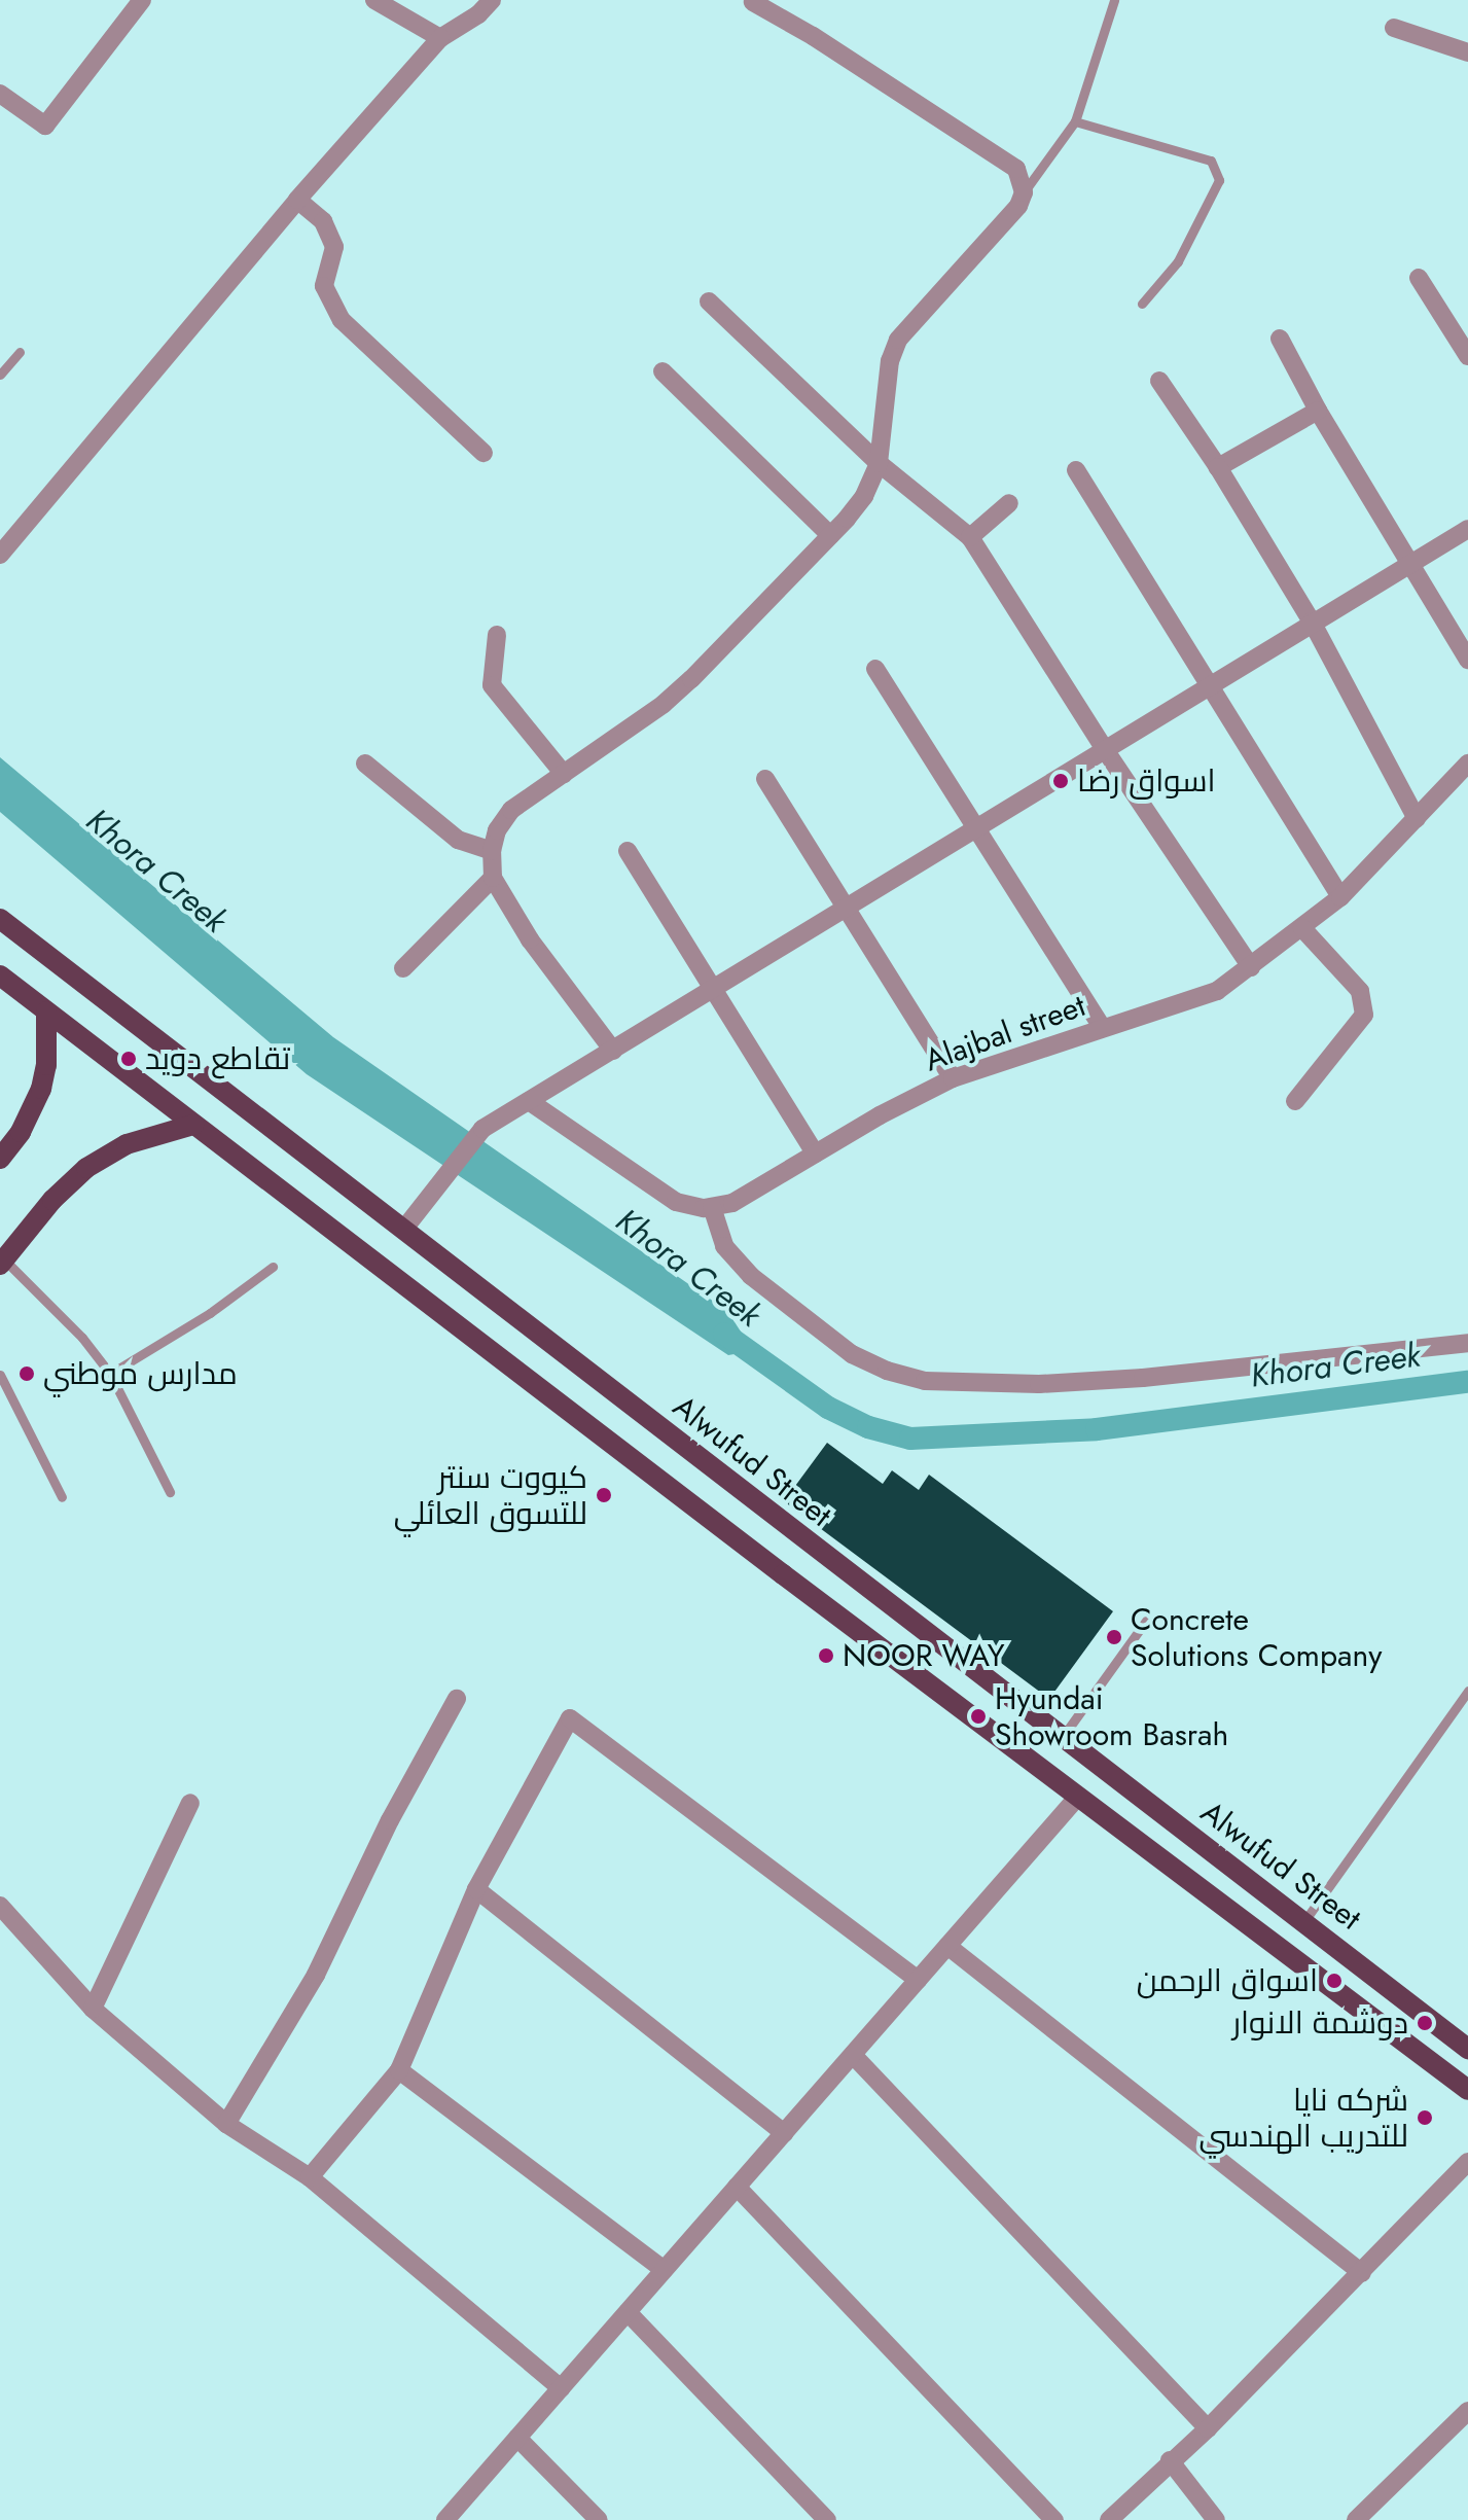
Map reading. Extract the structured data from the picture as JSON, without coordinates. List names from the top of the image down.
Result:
{
  "streets": {
    "main road": ["Alwufud Street"],
    "street": ["Alajbal street"]
  },
  "water": ["Khora Creek"],
  "places": [
    "اسواق رضا",
    "تقاطع دويد",
    "مدارس موطني",
    "كيووت سنتر للتسوق العائلي",
    "Concrete Solutions Company",
    "NOOR WAY",
    "Hyundai Showroom Basrah",
    "اسواق الرحمن",
    "دوشمة الانوار",
    "شركه نايا للتدريب الهندسي"
  ]
}
